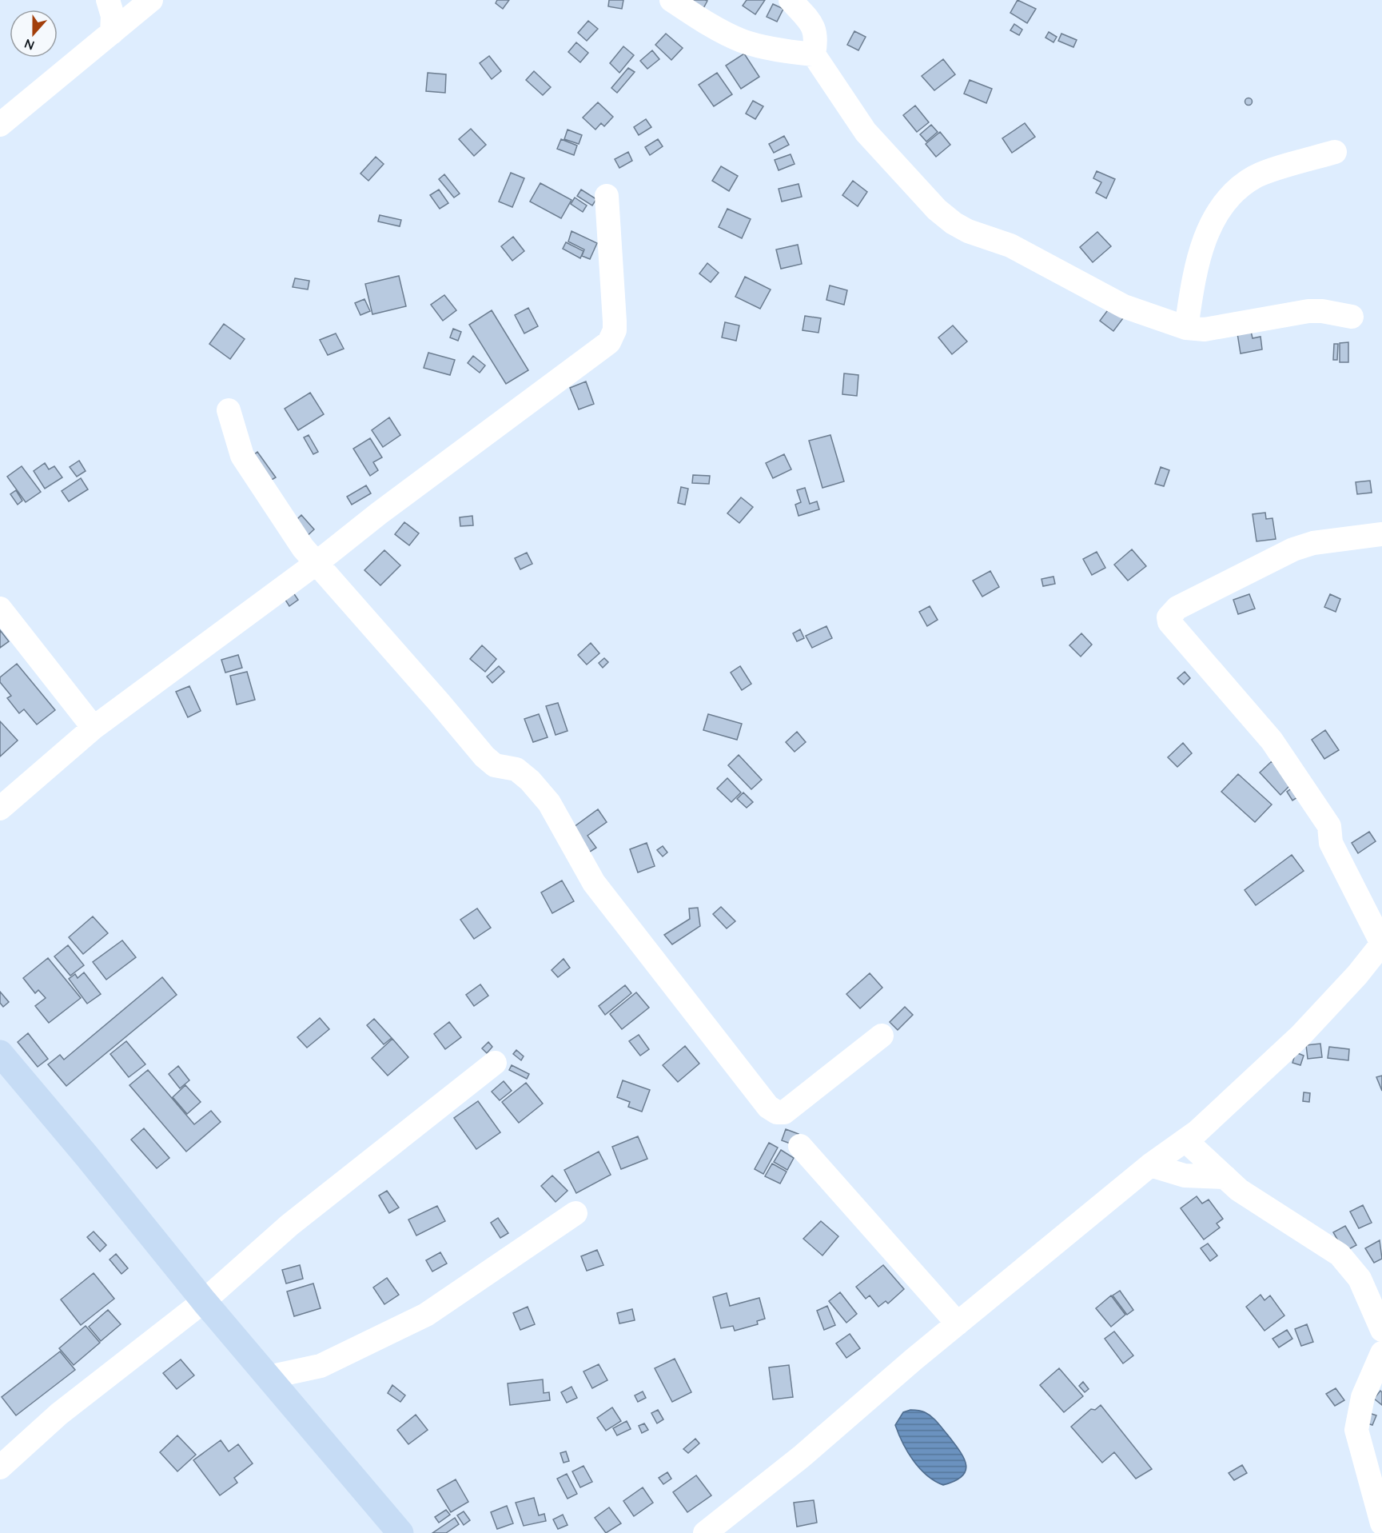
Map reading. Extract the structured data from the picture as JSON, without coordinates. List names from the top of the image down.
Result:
{
  "north": "bottom"
}
